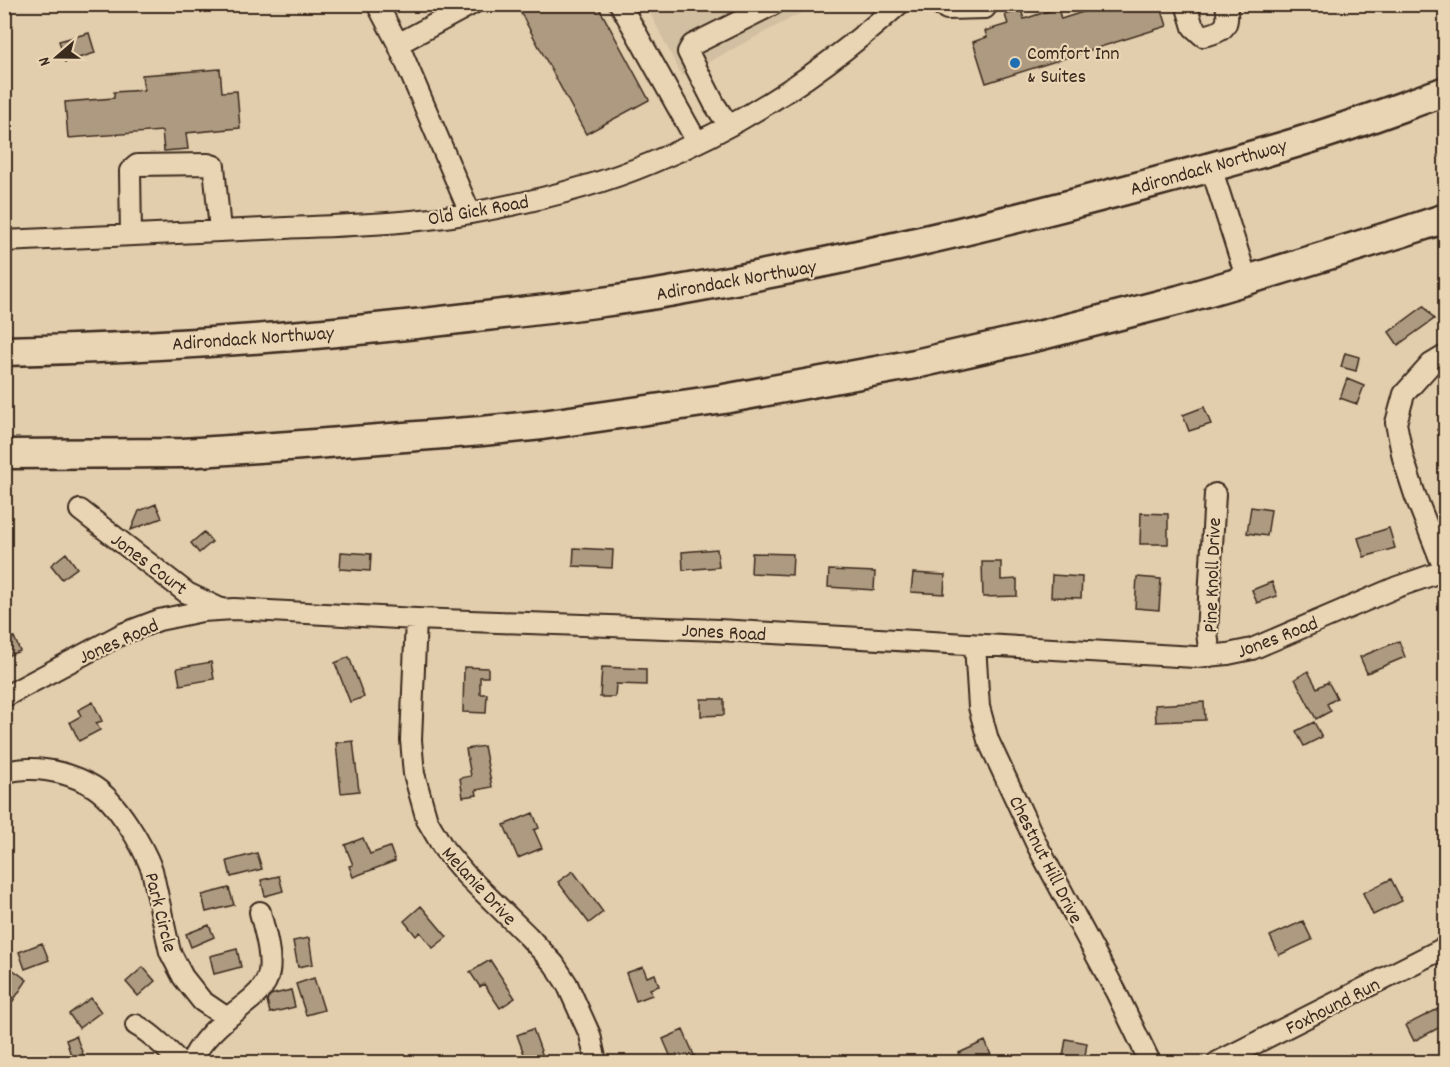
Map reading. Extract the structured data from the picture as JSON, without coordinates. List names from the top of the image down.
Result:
{
  "streets": {
    "highway": ["Adirondack Northway"],
    "street": [
      "Old Gick Road",
      "Jones Court",
      "Pine Knoll Drive",
      "Jones Road",
      "Chestnut Hill Drive",
      "Melanie Drive",
      "Park Circle",
      "Foxhound Run"
    ]
  },
  "crossings": [
    ["Jones Court", "Jones Road"],
    ["Pine Knoll Drive", "Jones Road"],
    ["Jones Road", "Chestnut Hill Drive"],
    ["Jones Road", "Melanie Drive"]
  ],
  "places": ["Comfort Inn & Suites"],
  "north": "left"
}
